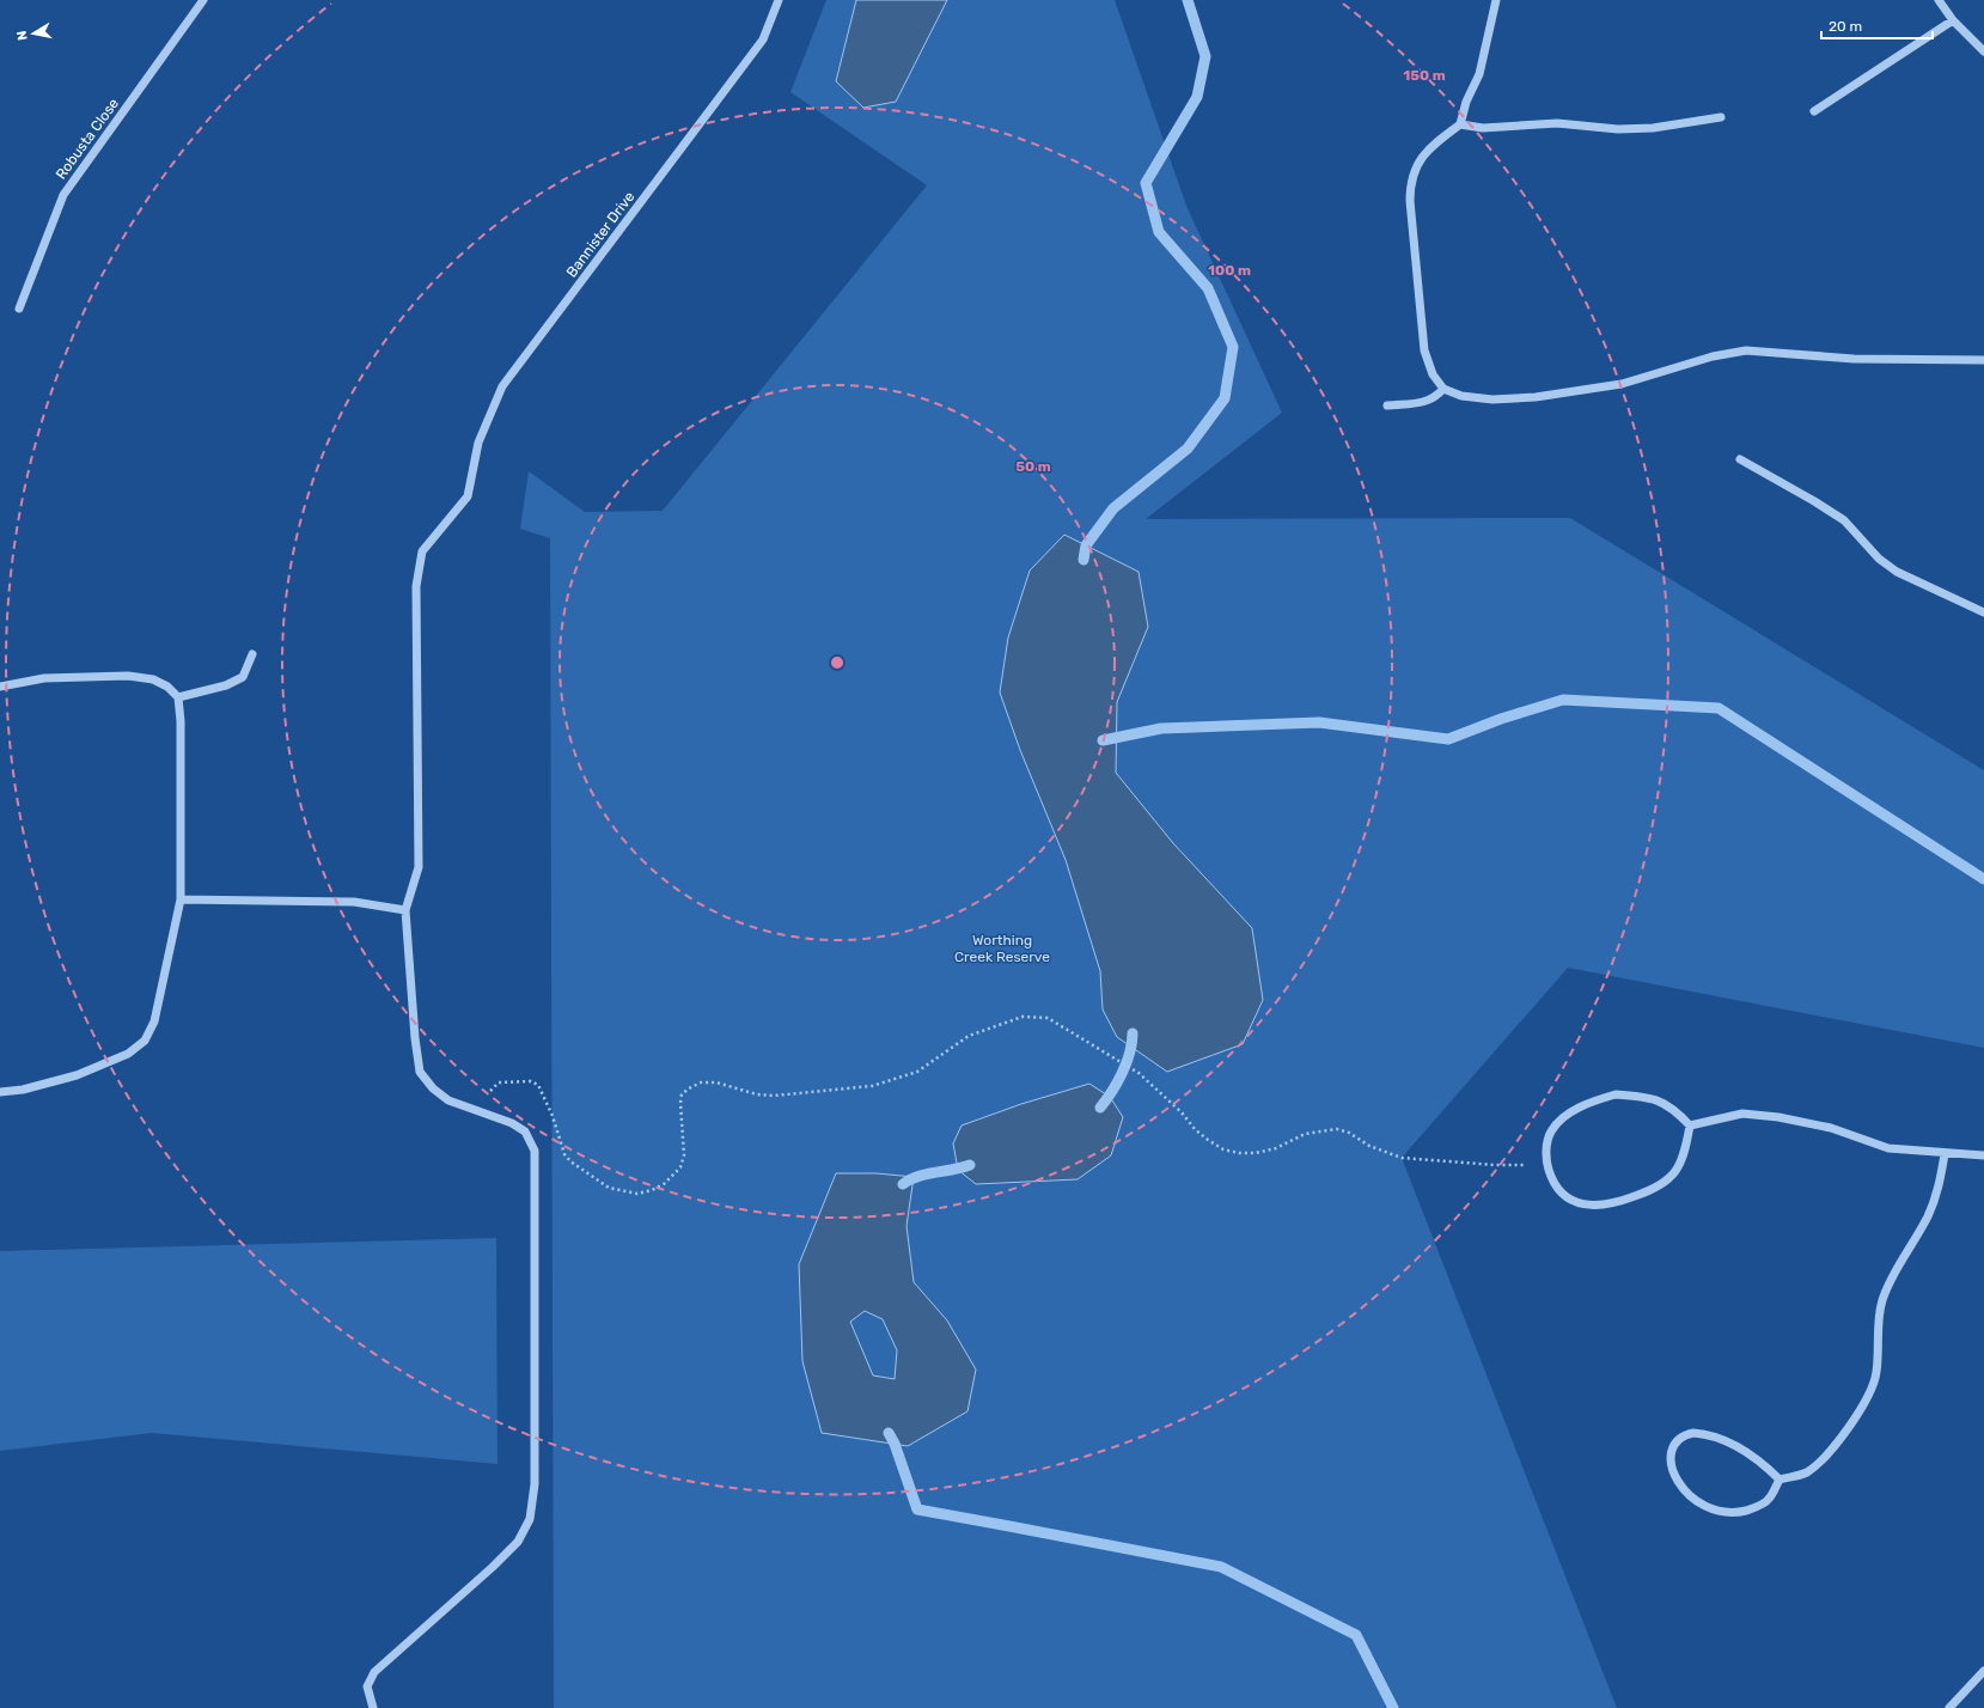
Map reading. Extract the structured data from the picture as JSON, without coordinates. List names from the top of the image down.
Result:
{
  "streets": {
    "street": ["Robusta Close", "Bannister Drive"]
  },
  "parks": ["Worthing Creek Reserve"],
  "scale_bar": "20 m",
  "north": "left",
  "rings": ["150 m", "100 m", "50 m"]
}
